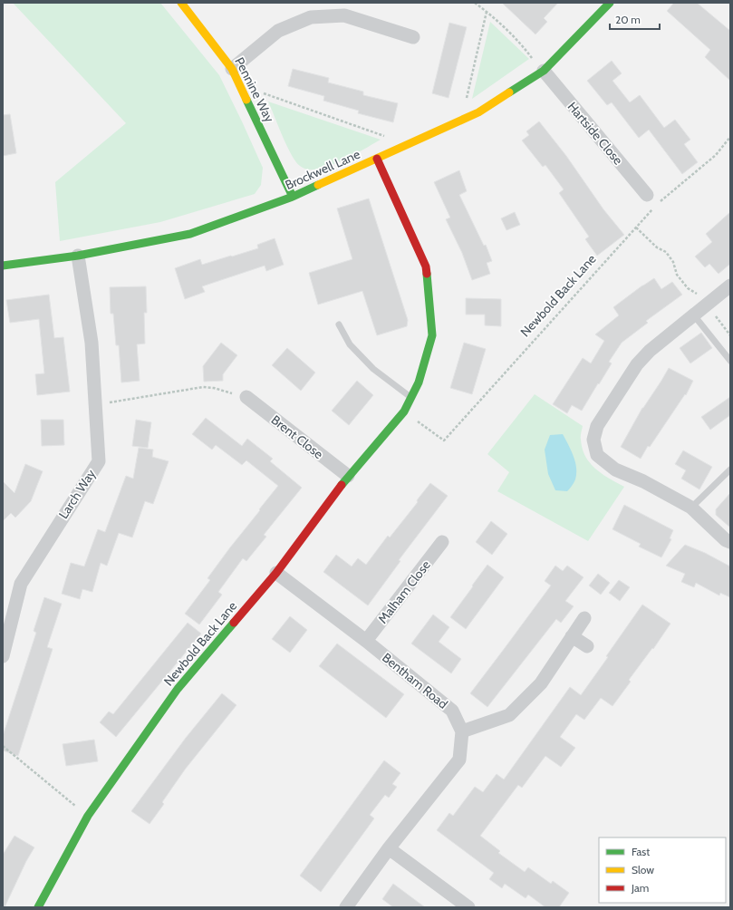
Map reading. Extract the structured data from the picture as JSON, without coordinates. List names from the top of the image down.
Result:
{
  "streets": {
    "street": [
      "Pennine Way",
      "Hartside Close",
      "Brockwell Lane",
      "Newbold Back Lane",
      "Brent Close",
      "Larch Way",
      "Malham Close",
      "Bentham Road"
    ]
  },
  "crossings": [
    ["Pennine Way", "Brockwell Lane"],
    ["Hartside Close", "Brockwell Lane"],
    ["Brockwell Lane", "Newbold Back Lane"],
    ["Brockwell Lane", "Larch Way"],
    ["Newbold Back Lane", "Brent Close"],
    ["Newbold Back Lane", "Bentham Road"],
    ["Malham Close", "Bentham Road"]
  ],
  "legend": ["Fast", "Slow", "Jam"],
  "scale_bar": "20 m"
}
